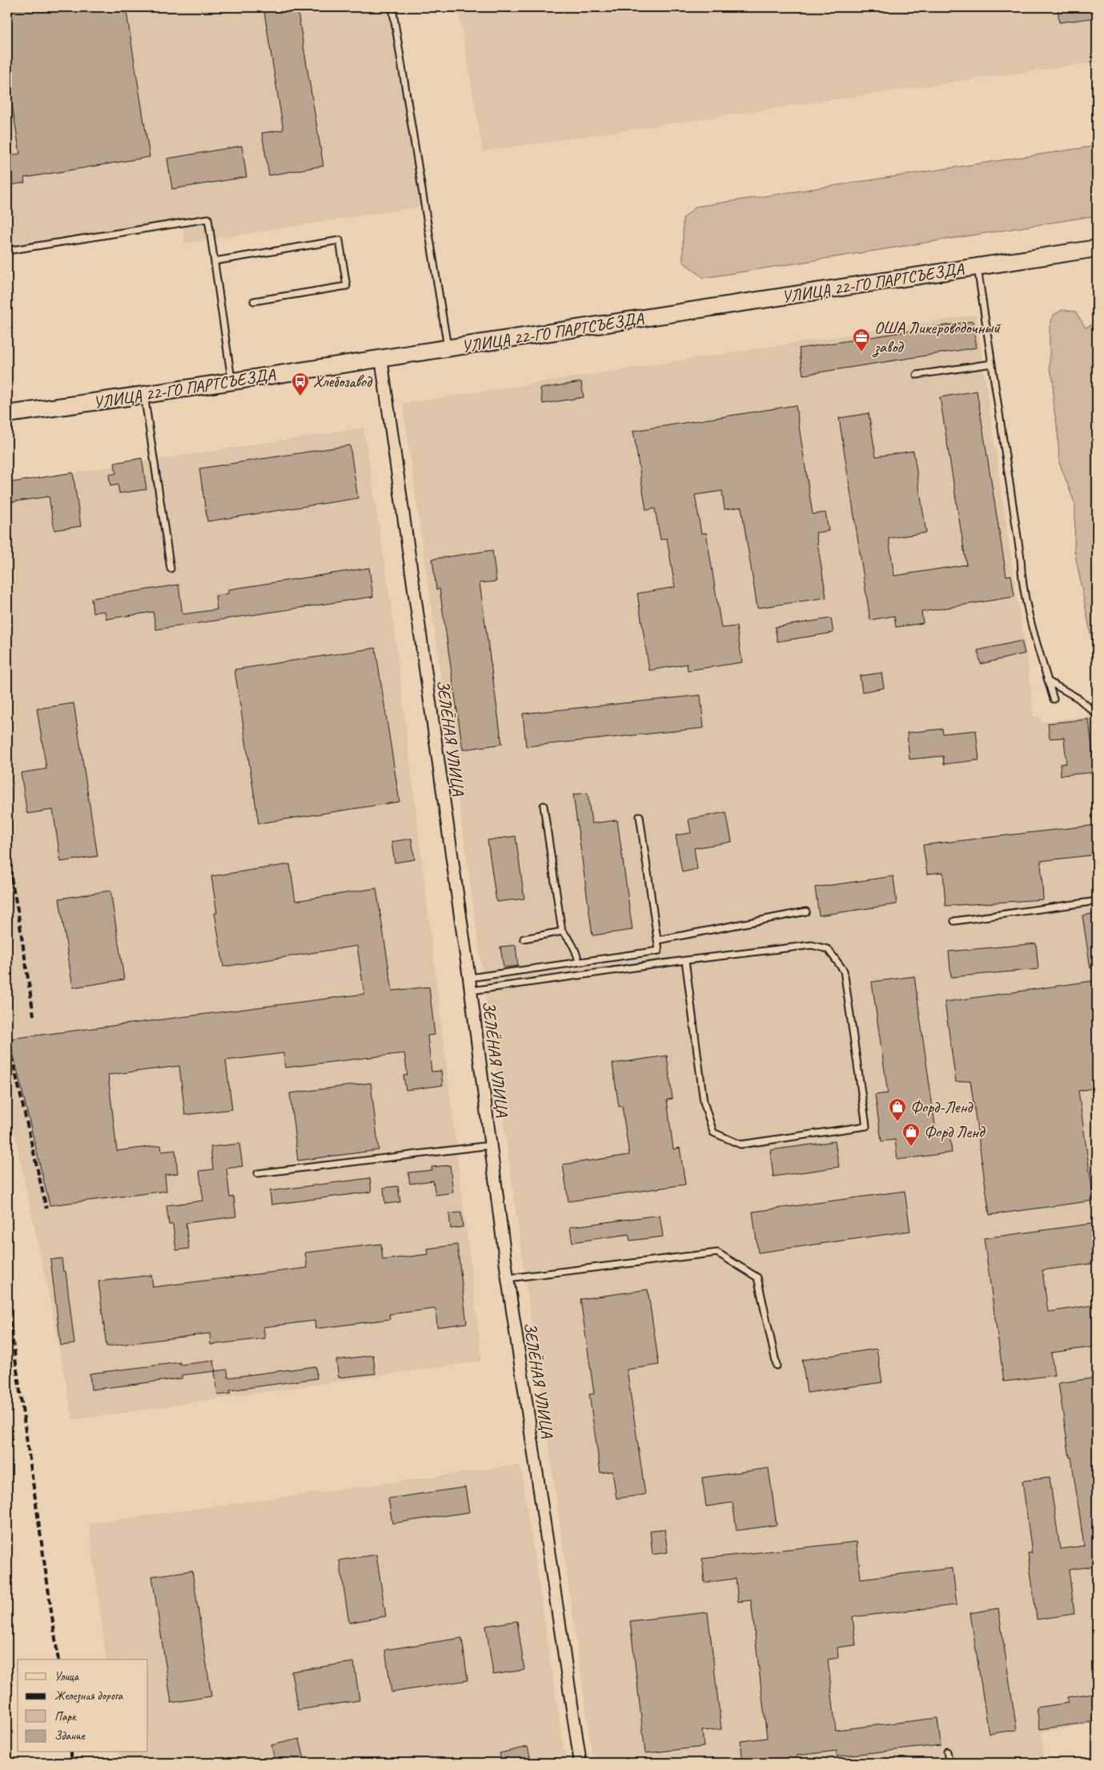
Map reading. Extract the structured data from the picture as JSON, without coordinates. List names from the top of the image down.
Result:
{
  "streets": {
    "main road": ["УЛИЦА 22-ГО ПАРТСЪЕЗДА"],
    "street": ["ЗЕЛЁНАЯ УЛИЦА"]
  },
  "crossings": [
    ["УЛИЦА 22-ГО ПАРТСЪЕЗДА", "ЗЕЛЁНАЯ УЛИЦА"]
  ],
  "places": {
    "office": ["ОША Ликероводочный завод"],
    "bus stop": ["Хлебозавод"],
    "shop": ["Форд-Ленд", "Форд Ленд"]
  },
  "legend": [
    "Улица",
    "Железная дорога",
    "Парк",
    "Здание"
  ]
}
